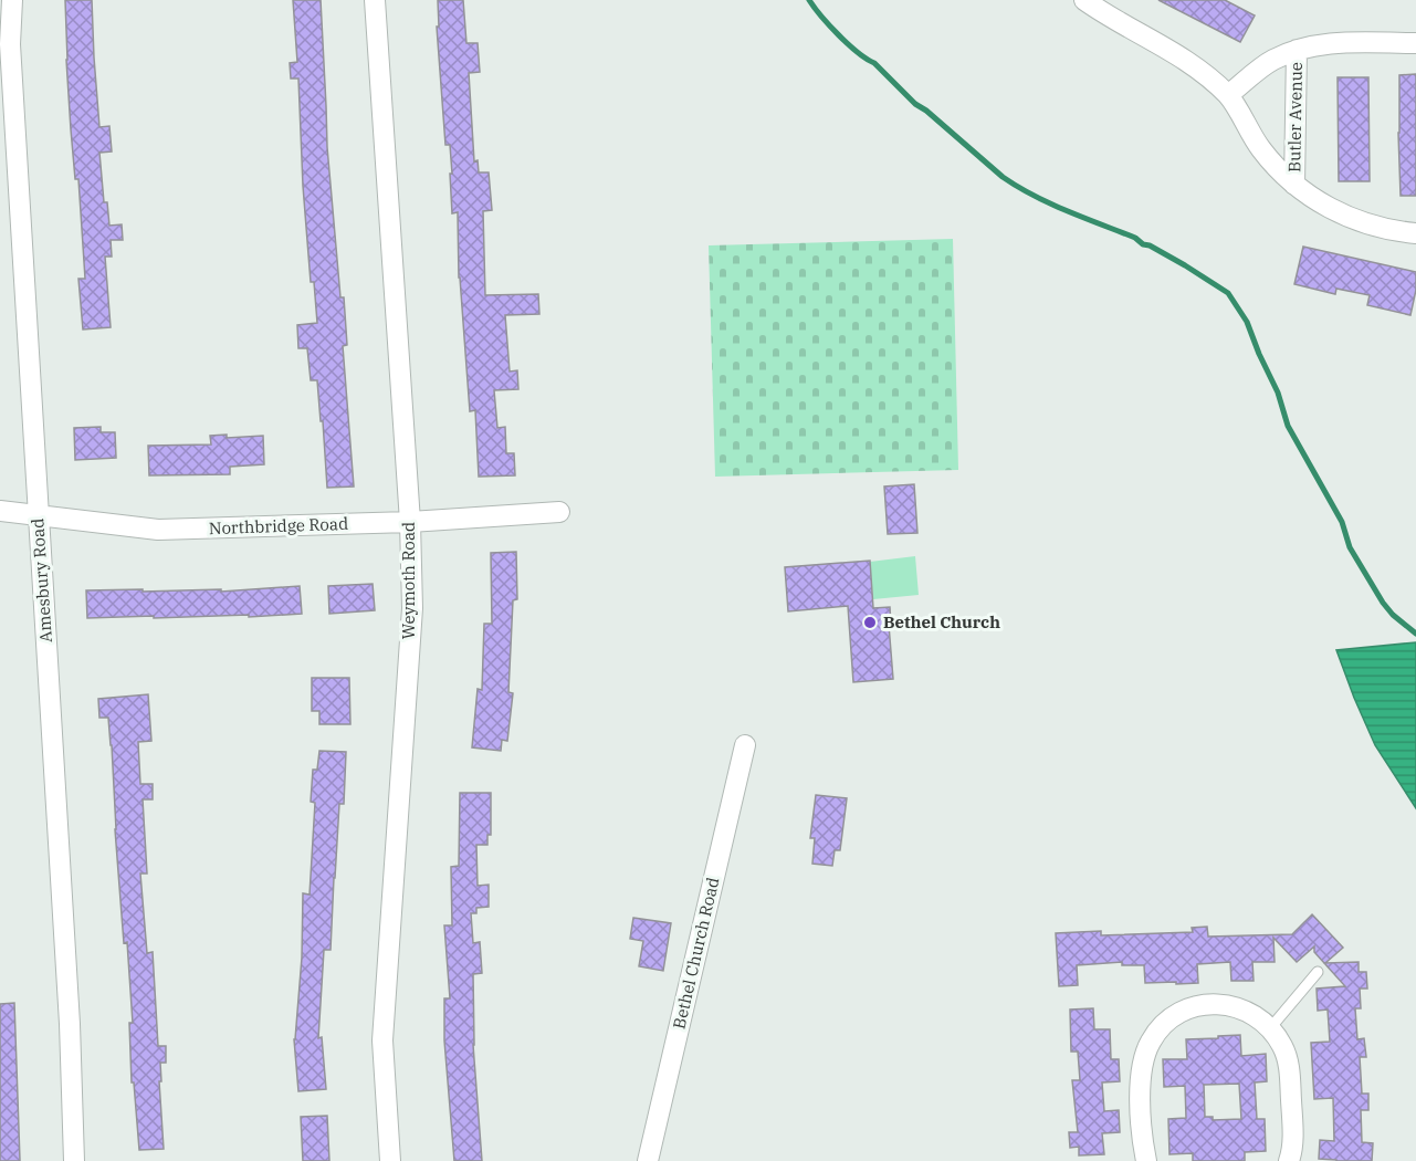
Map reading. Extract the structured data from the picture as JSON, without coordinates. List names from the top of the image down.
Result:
{
  "streets": {
    "street": [
      "Butler Avenue",
      "Northbridge Road",
      "Amesbury Road",
      "Weymoth Road",
      "Bethel Church Road"
    ]
  },
  "crossings": [
    ["Northbridge Road", "Amesbury Road"],
    ["Northbridge Road", "Weymoth Road"]
  ],
  "places": ["Bethel Church"]
}
